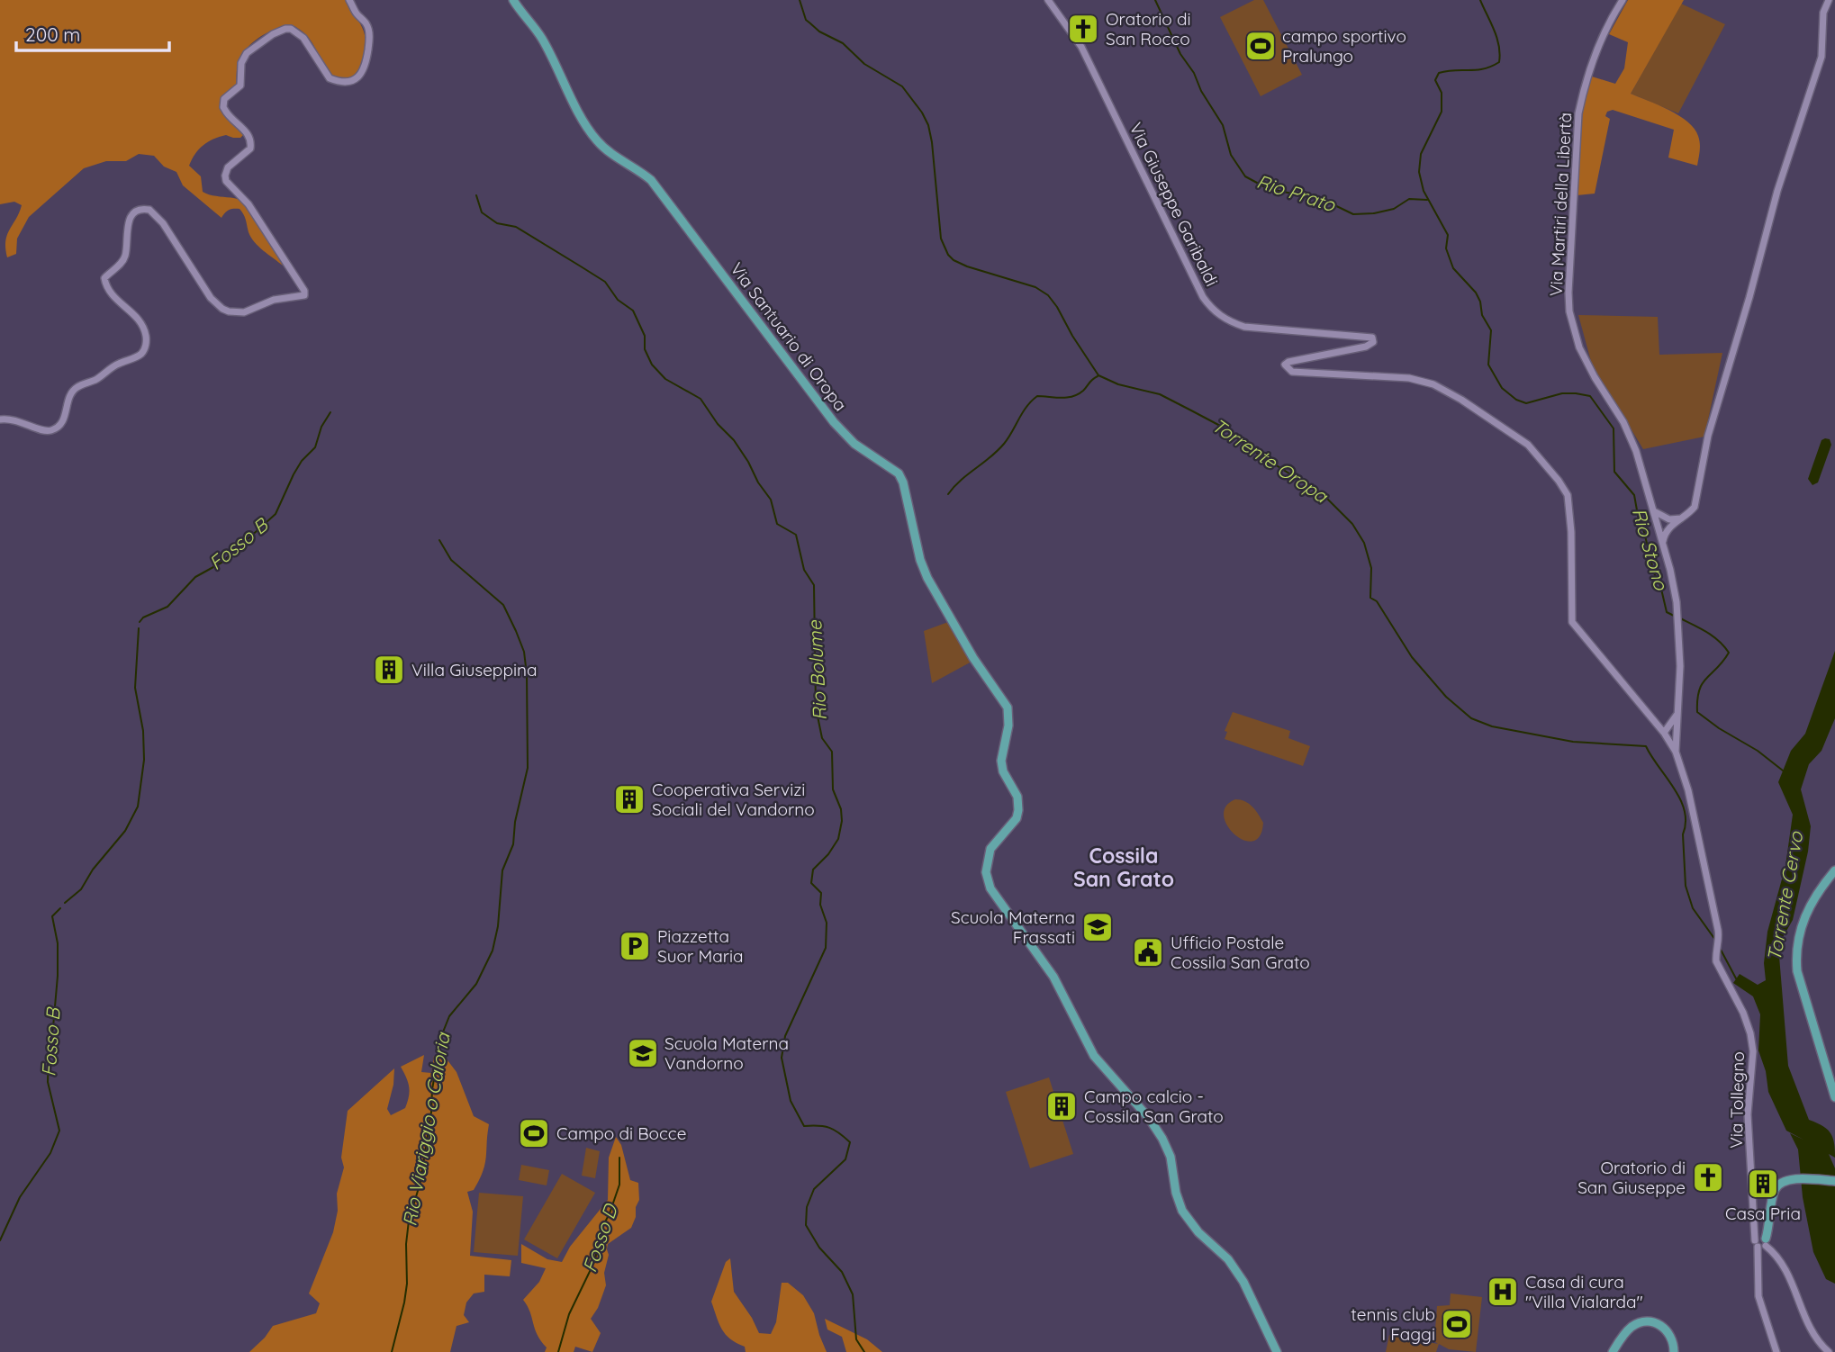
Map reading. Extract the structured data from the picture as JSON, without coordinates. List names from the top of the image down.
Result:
{
  "streets": {
    "main road": ["Via Santuario di Oropa"],
    "street": ["Via Giuseppe Garibaldi", "Via Martiri della Libertà", "Via Tollegno"]
  },
  "crossings": [
    ["Via Giuseppe Garibaldi", "Via Tollegno"]
  ],
  "districts": ["Cossila San Grato"],
  "water": [
    "Rio Prato",
    "Torrente Oropa",
    "Fosso B",
    "Rio Stono",
    "Rio Bolume",
    "Torrente Cervo",
    "Rio Viariggio o Caloria",
    "Fosso D"
  ],
  "places": {
    "church": ["Oratorio di San Rocco", "Oratorio di San Giuseppe"],
    "sports": ["campo sportivo Pralungo", "Campo di Bocce", "tennis club I Faggi"],
    "building": [
      "Villa Giuseppina",
      "Cooperativa Servizi Sociali del Vandorno",
      "Campo calcio - Cossila San Grato",
      "Casa Pria"
    ],
    "school or university": ["Scuola Materna Frassati", "Scuola Materna Vandorno"],
    "parking": ["Piazzetta Suor Maria"],
    "public building": ["Ufficio Postale Cossila San Grato"],
    "hospital": ["Casa di cura \"Villa Vialarda\""]
  },
  "scale_bar": "200 m"
}
